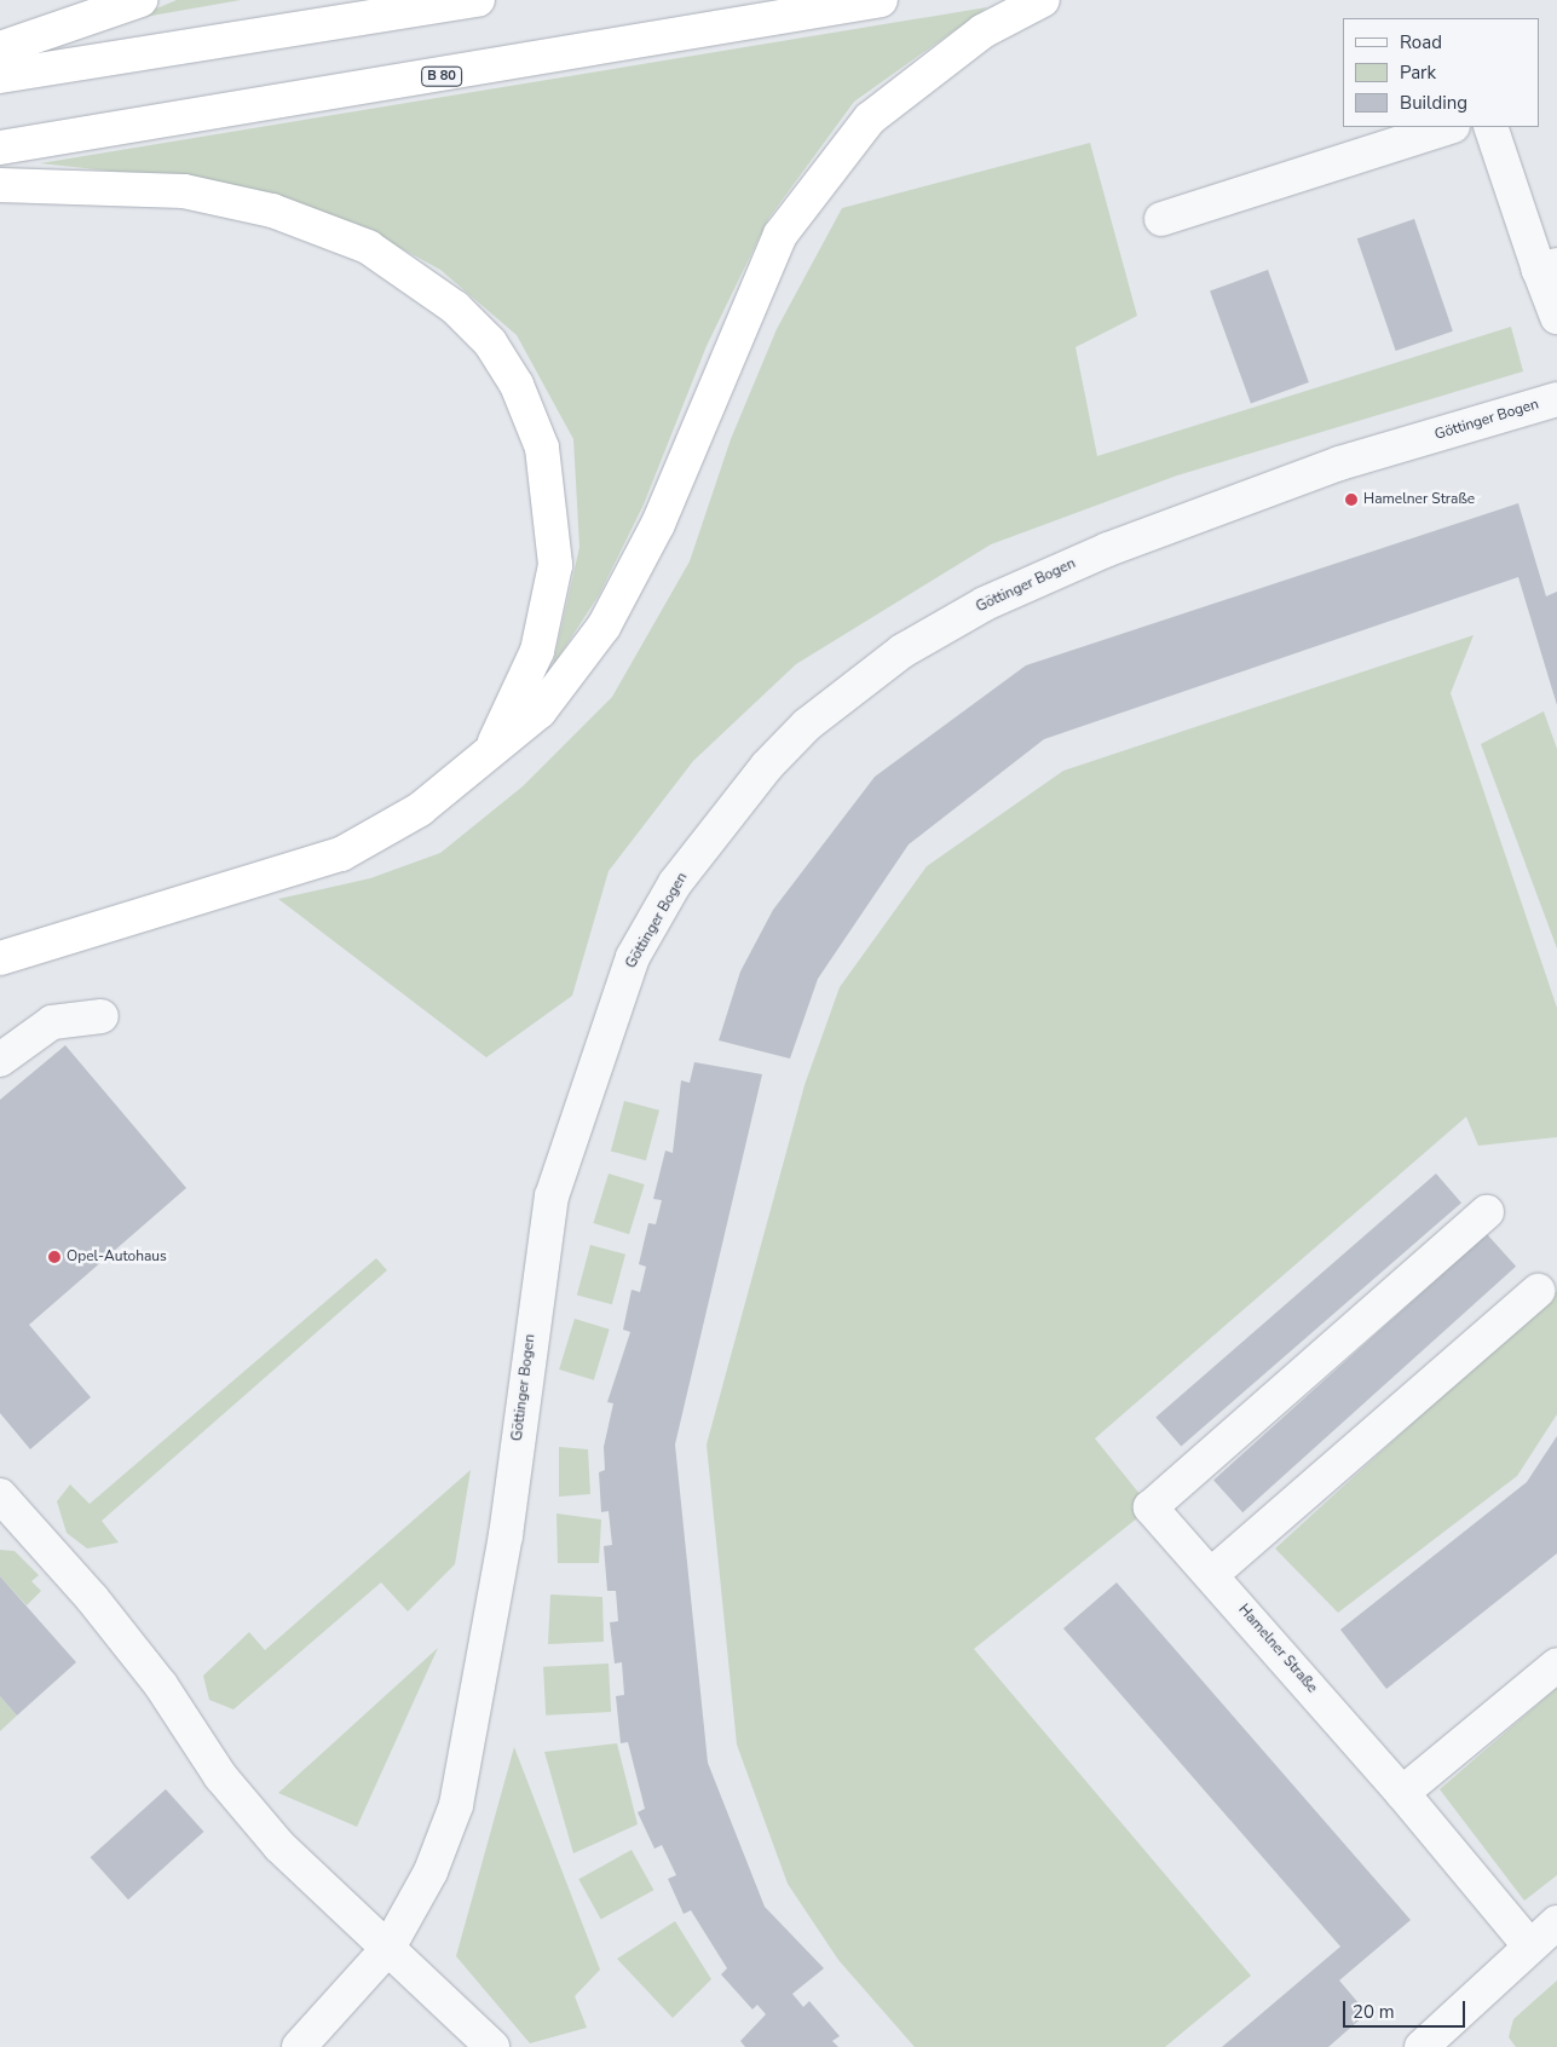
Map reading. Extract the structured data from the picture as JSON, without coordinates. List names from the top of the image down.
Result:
{
  "streets": {
    "highway": ["B 80"],
    "street": ["Göttinger Bogen", "Hamelner Straße"]
  },
  "places": ["Hamelner Straße", "Opel-Autohaus"],
  "legend": ["Road", "Park", "Building"],
  "scale_bar": "20 m"
}
